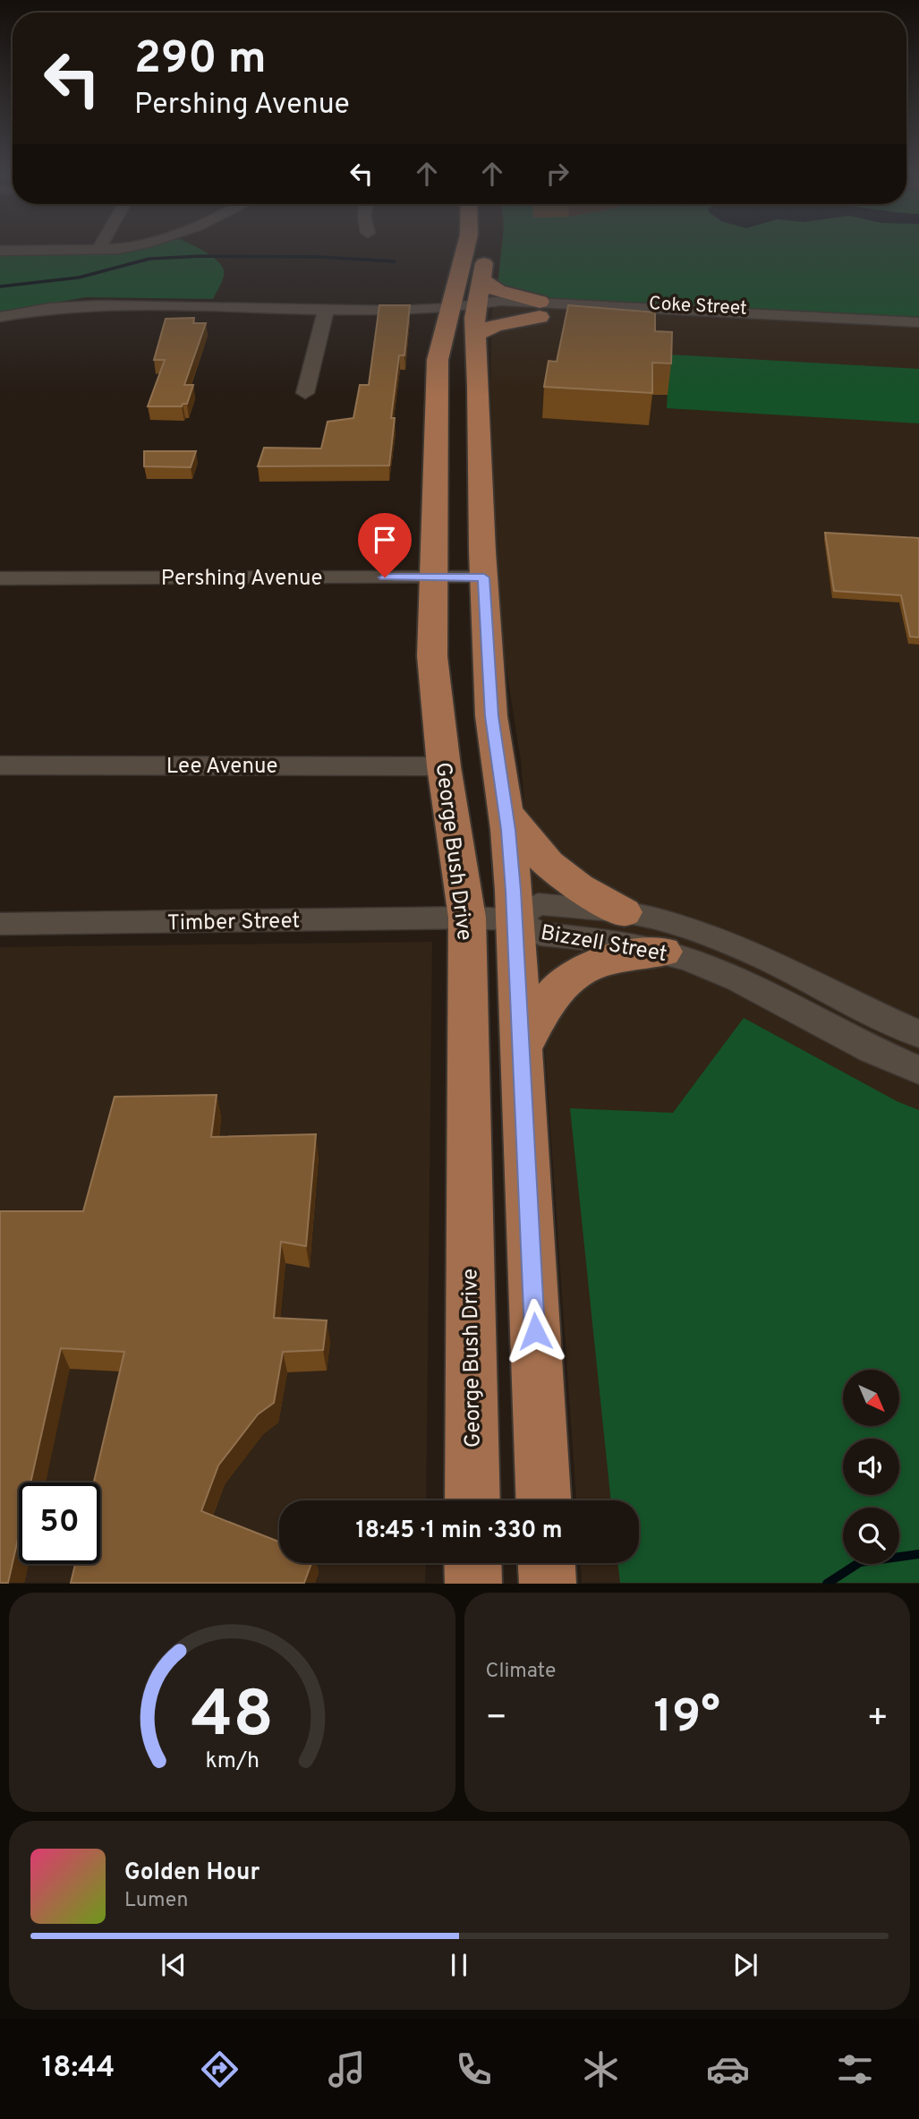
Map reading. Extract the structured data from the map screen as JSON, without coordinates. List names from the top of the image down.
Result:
{
  "streets": {
    "main road": ["George Bush Drive"],
    "street": [
      "Coke Street",
      "Pershing Avenue",
      "Lee Avenue",
      "Timber Street",
      "Bizzell Street"
    ]
  },
  "crossings": [
    ["Coke Street", "George Bush Drive"],
    ["Pershing Avenue", "George Bush Drive"],
    ["Lee Avenue", "George Bush Drive"],
    ["George Bush Drive", "Timber Street"],
    ["George Bush Drive", "Bizzell Street"],
    ["Timber Street", "Bizzell Street"]
  ],
  "north": "bottom right",
  "page": {
    "turn": ["290 m", "Pershing Avenue"],
    "limit": "50",
    "trip": "18:45 · 1 min · 330 m",
    "tile": "Climate",
    "heat": ["−", "19°", "+"],
    "song": ["Golden Hour", "Lumen"],
    "tabs": "18:44",
    "gauge": ["48", "km/h"]
  }
}
